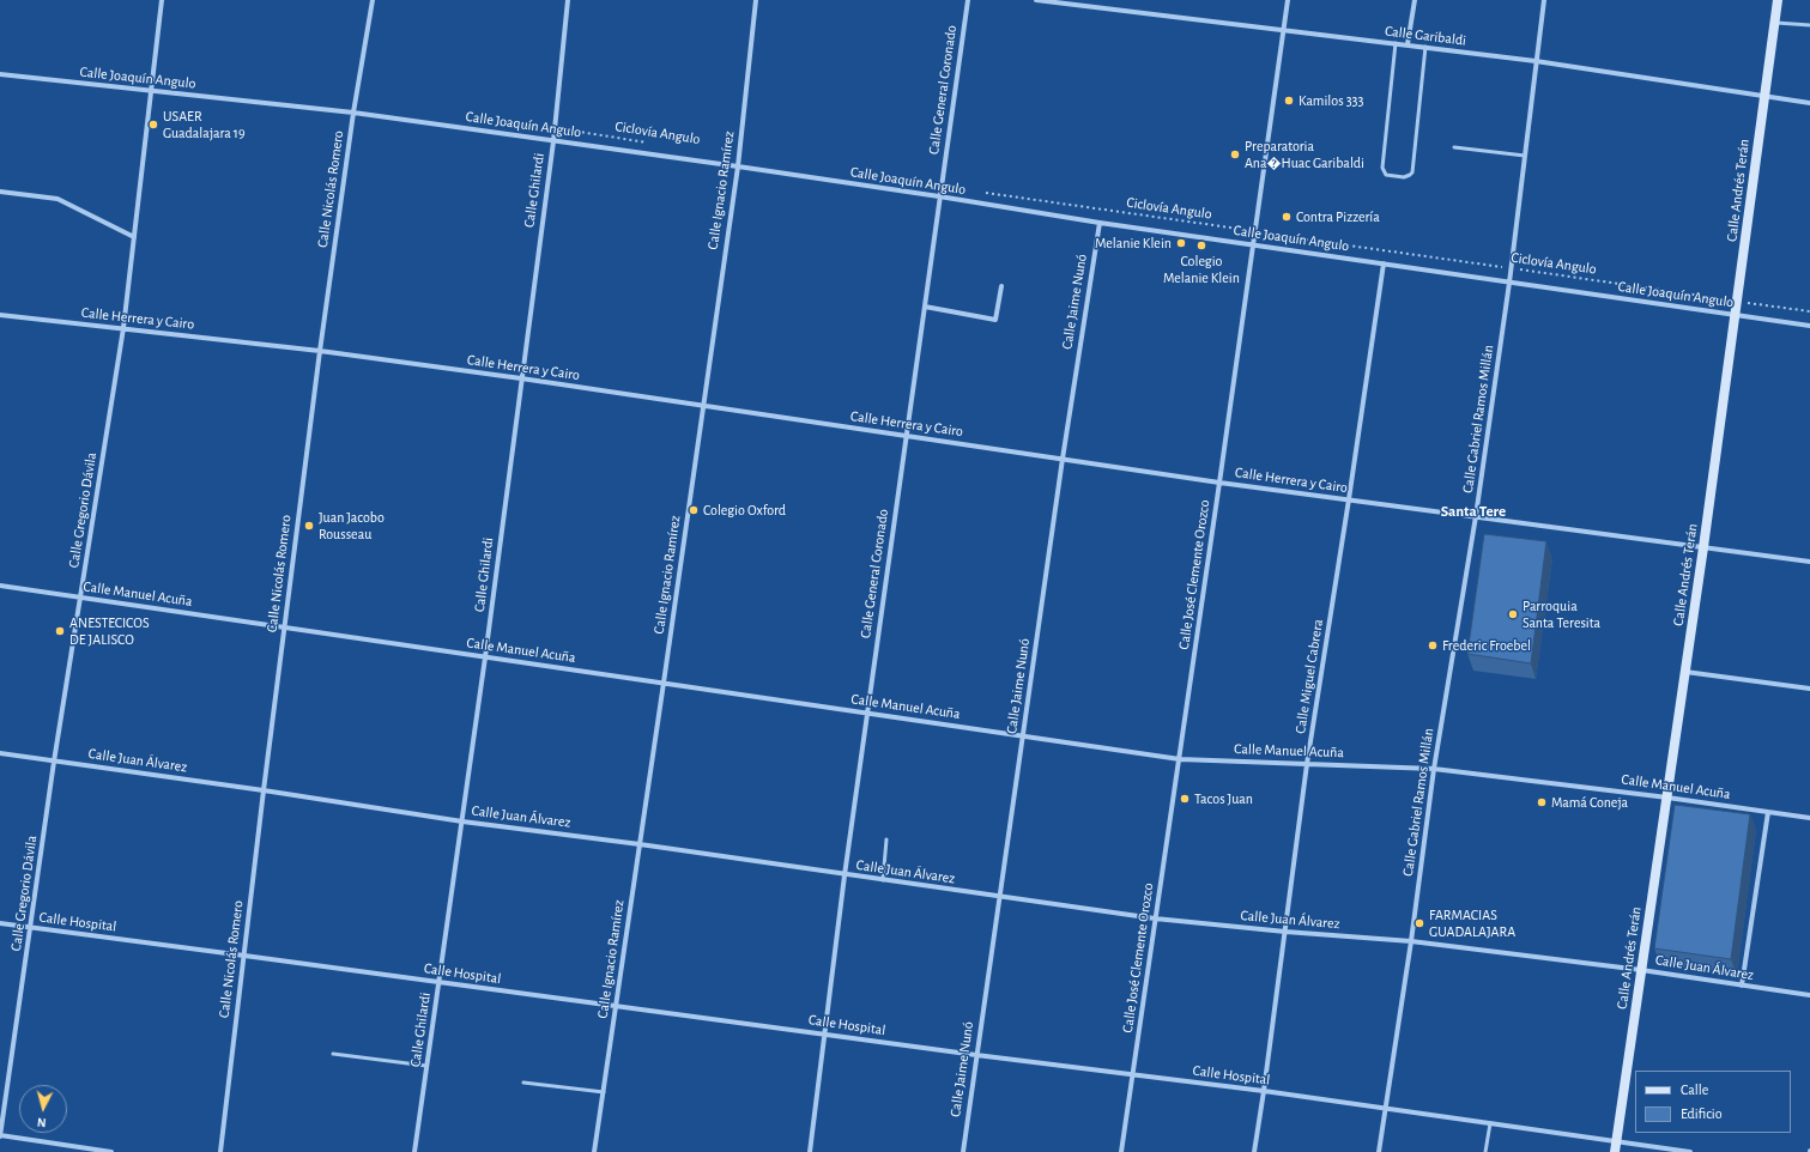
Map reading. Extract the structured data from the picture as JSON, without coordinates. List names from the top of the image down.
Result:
{
  "streets": {
    "street": [
      "Calle Garibaldi",
      "Calle Joaquín Angulo",
      "Calle General Coronado",
      "Calle Nicolás Romero",
      "Calle Ghilardi",
      "Calle Ignacio Ramírez",
      "Calle Andrés Terán",
      "Calle Jaime Nunó",
      "Calle Herrera y Cairo",
      "Calle Gabriel Ramos Millán",
      "Calle Gregorio Dávila",
      "Calle José Clemente Orozco",
      "Calle Manuel Acuña",
      "Calle Miguel Cabrera",
      "Calle Juan Álvarez",
      "Calle Hospital"
    ],
    "path": ["Ciclovía Angulo"]
  },
  "crossings": [
    ["Calle Garibaldi", "Calle Andrés Terán"],
    ["Calle Garibaldi", "Calle Gabriel Ramos Millán"],
    ["Calle Garibaldi", "Calle José Clemente Orozco"],
    ["Calle Joaquín Angulo", "Calle General Coronado"],
    ["Calle Joaquín Angulo", "Calle Nicolás Romero"],
    ["Calle Joaquín Angulo", "Calle Ghilardi"],
    ["Calle Joaquín Angulo", "Calle Ignacio Ramírez"],
    ["Calle Joaquín Angulo", "Calle Andrés Terán"],
    ["Calle Joaquín Angulo", "Calle Jaime Nunó"],
    ["Calle Joaquín Angulo", "Calle Gabriel Ramos Millán"],
    ["Calle Joaquín Angulo", "Calle Gregorio Dávila"],
    ["Calle Joaquín Angulo", "Calle José Clemente Orozco"],
    ["Calle Joaquín Angulo", "Calle Miguel Cabrera"],
    ["Calle General Coronado", "Calle Herrera y Cairo"],
    ["Calle General Coronado", "Calle Manuel Acuña"],
    ["Calle General Coronado", "Calle Juan Álvarez"],
    ["Calle General Coronado", "Calle Hospital"],
    ["Ciclovía Angulo", "Calle Ghilardi"],
    ["Ciclovía Angulo", "Calle Andrés Terán"],
    ["Ciclovía Angulo", "Calle Gabriel Ramos Millán"],
    ["Ciclovía Angulo", "Calle José Clemente Orozco"],
    ["Calle Nicolás Romero", "Calle Herrera y Cairo"],
    ["Calle Nicolás Romero", "Calle Manuel Acuña"],
    ["Calle Nicolás Romero", "Calle Juan Álvarez"],
    ["Calle Nicolás Romero", "Calle Hospital"],
    ["Calle Ghilardi", "Calle Herrera y Cairo"],
    ["Calle Ghilardi", "Calle Manuel Acuña"],
    ["Calle Ghilardi", "Calle Juan Álvarez"],
    ["Calle Ghilardi", "Calle Hospital"],
    ["Calle Ignacio Ramírez", "Calle Herrera y Cairo"],
    ["Calle Ignacio Ramírez", "Calle Manuel Acuña"],
    ["Calle Ignacio Ramírez", "Calle Juan Álvarez"],
    ["Calle Ignacio Ramírez", "Calle Hospital"],
    ["Calle Andrés Terán", "Calle Herrera y Cairo"],
    ["Calle Andrés Terán", "Calle Manuel Acuña"],
    ["Calle Andrés Terán", "Calle Juan Álvarez"],
    ["Calle Andrés Terán", "Calle Hospital"],
    ["Calle Jaime Nunó", "Calle Herrera y Cairo"],
    ["Calle Jaime Nunó", "Calle Manuel Acuña"],
    ["Calle Jaime Nunó", "Calle Juan Álvarez"],
    ["Calle Jaime Nunó", "Calle Hospital"],
    ["Calle Herrera y Cairo", "Calle Gabriel Ramos Millán"],
    ["Calle Herrera y Cairo", "Calle Gregorio Dávila"],
    ["Calle Herrera y Cairo", "Calle José Clemente Orozco"],
    ["Calle Herrera y Cairo", "Calle Miguel Cabrera"],
    ["Calle Gabriel Ramos Millán", "Calle Manuel Acuña"],
    ["Calle Gabriel Ramos Millán", "Calle Juan Álvarez"],
    ["Calle Gabriel Ramos Millán", "Calle Hospital"],
    ["Calle Gregorio Dávila", "Calle Manuel Acuña"],
    ["Calle Gregorio Dávila", "Calle Juan Álvarez"],
    ["Calle Gregorio Dávila", "Calle Hospital"],
    ["Calle José Clemente Orozco", "Calle Manuel Acuña"],
    ["Calle José Clemente Orozco", "Calle Juan Álvarez"],
    ["Calle José Clemente Orozco", "Calle Hospital"],
    ["Calle Manuel Acuña", "Calle Miguel Cabrera"],
    ["Calle Miguel Cabrera", "Calle Juan Álvarez"],
    ["Calle Miguel Cabrera", "Calle Hospital"]
  ],
  "districts": ["Santa Tere"],
  "places": [
    "Kamilos 333",
    "USAER Guadalajara 19",
    "Preparatoria Ana�Huac Garibaldi",
    "Contra Pizzería",
    "Melanie Klein",
    "Colegio Melanie Klein",
    "Colegio Oxford",
    "Juan Jacobo Rousseau",
    "Parroquia Santa Teresita",
    "ANESTECICOS DE JALISCO",
    "Frederic Froebel",
    "Tacos Juan",
    "Mamá Coneja",
    "FARMACIAS GUADALAJARA"
  ],
  "legend": ["Calle", "Edificio"],
  "north": "bottom"
}
